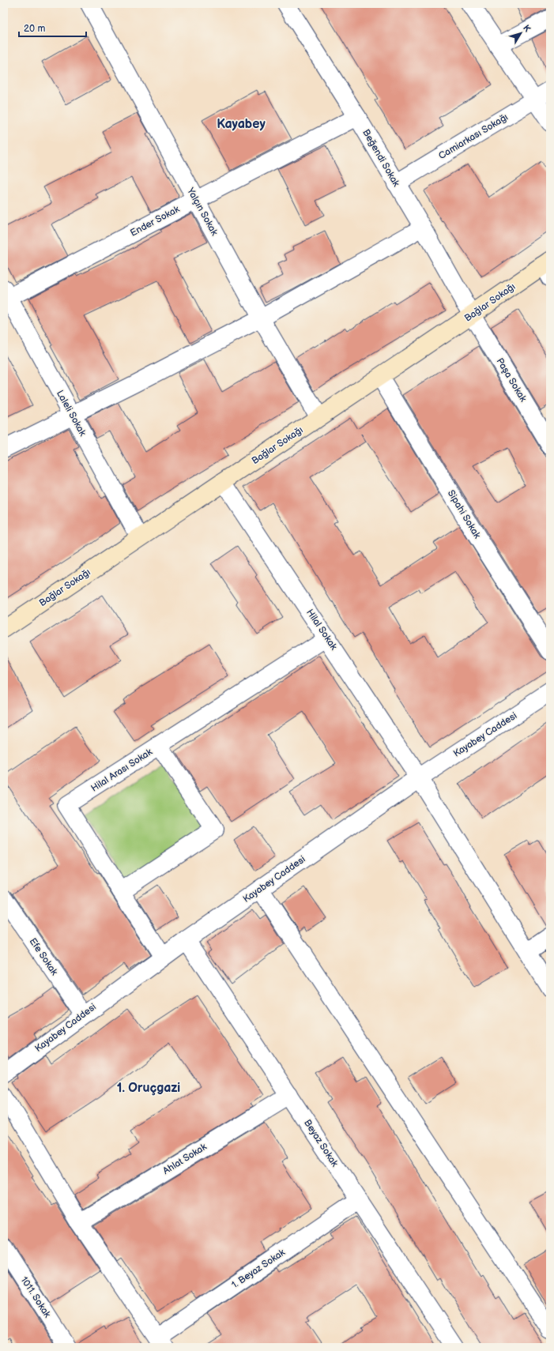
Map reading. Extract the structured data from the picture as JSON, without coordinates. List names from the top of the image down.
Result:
{
  "streets": {
    "main road": ["Bağlar Sokağı"],
    "street": [
      "Camiarkası Sokağı",
      "Beğendi Sokak",
      "Yalçın Sokak",
      "Ender Sokak",
      "Paşa Sokak",
      "Laleli Sokak",
      "Sipahi Sokak",
      "Hilal Sokak",
      "Kayabey Caddesi",
      "Hilal Arası Sokak",
      "Efe Sokak",
      "Beyaz Sokak",
      "Ahlat Sokak",
      "1. Beyaz Sokak",
      "1011. Sokak"
    ]
  },
  "crossings": [
    ["Camiarkası Sokağı", "Beğendi Sokak"],
    ["Beğendi Sokak", "Ender Sokak"],
    ["Beğendi Sokak", "Bağlar Sokağı"],
    ["Beğendi Sokak", "Paşa Sokak"],
    ["Yalçın Sokak", "Ender Sokak"],
    ["Yalçın Sokak", "Bağlar Sokağı"],
    ["Ender Sokak", "Laleli Sokak"],
    ["Bağlar Sokağı", "Paşa Sokak"],
    ["Bağlar Sokağı", "Laleli Sokak"],
    ["Bağlar Sokağı", "Sipahi Sokak"],
    ["Bağlar Sokağı", "Hilal Sokak"],
    ["Hilal Sokak", "Kayabey Caddesi"],
    ["Hilal Sokak", "Hilal Arası Sokak"],
    ["Kayabey Caddesi", "Hilal Arası Sokak"],
    ["Kayabey Caddesi", "Efe Sokak"],
    ["Kayabey Caddesi", "Beyaz Sokak"],
    ["Beyaz Sokak", "Ahlat Sokak"],
    ["Beyaz Sokak", "1. Beyaz Sokak"]
  ],
  "districts": ["Kayabey", "1. Oruçgazi"],
  "scale_bar": "20 m",
  "north": "top right"
}
